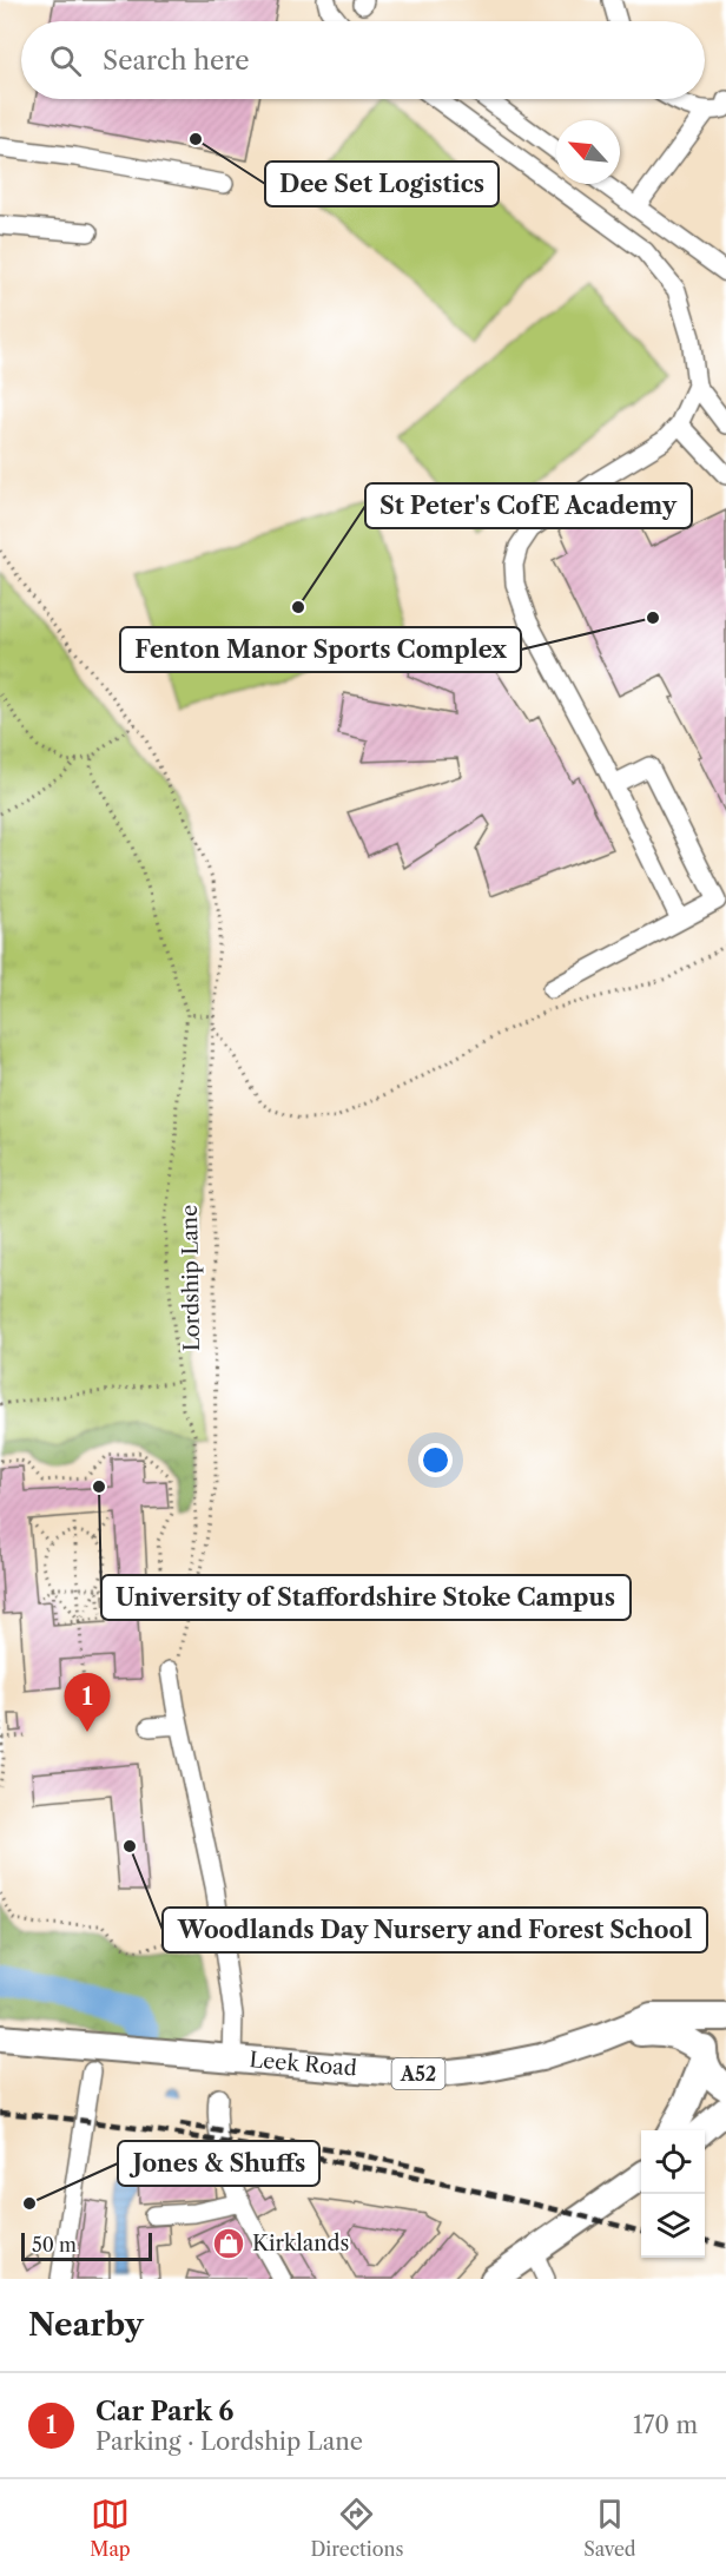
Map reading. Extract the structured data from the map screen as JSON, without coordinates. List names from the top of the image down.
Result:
{
  "streets": {
    "highway": ["Leek Road", "A52"],
    "path": ["Lordship Lane"]
  },
  "places": {
    "other": [
      "Dee Set Logistics",
      "St Peter's CofE Academy",
      "Fenton Manor Sports Complex",
      "University of Staffordshire Stoke Campus",
      "Woodlands Day Nursery and Forest School",
      "Jones & Shuffs"
    ],
    "shop": ["Kirklands"]
  },
  "scale_bar": "50 m",
  "north": "top left",
  "page": {
    "search": "Search here",
    "pins": "1",
    "scale": "50 m",
    "heading": "Nearby",
    "list": [
      {
        "mark": "1",
        "name": "Car Park 6",
        "note": "Parking · Lordship Lane",
        "value": "170 m"
      }
    ],
    "nav": ["Map", "Directions", "Saved"]
  }
}
